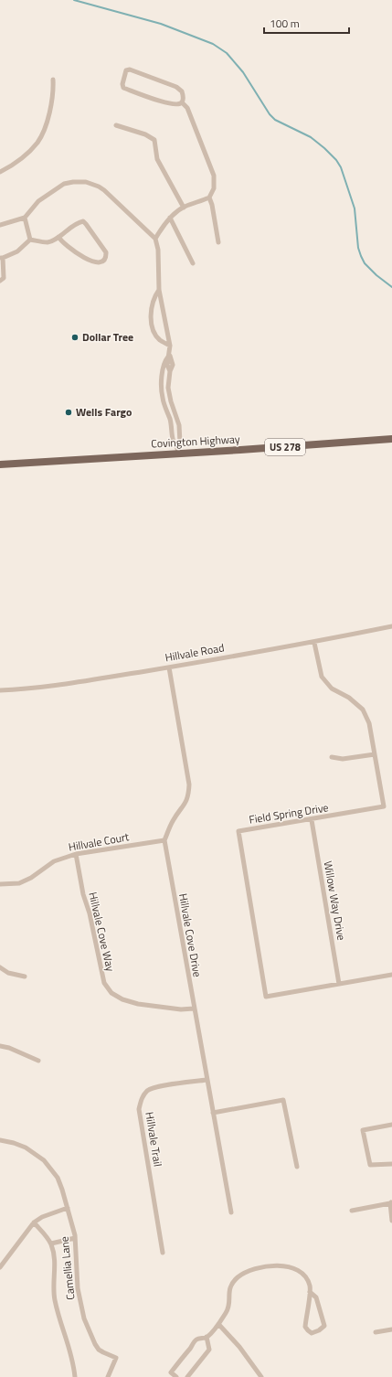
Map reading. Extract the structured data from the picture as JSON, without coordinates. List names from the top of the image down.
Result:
{
  "streets": {
    "main road": ["Covington Highway", "US 278"],
    "street": [
      "Hillvale Road",
      "Field Spring Drive",
      "Hillvale Court",
      "Willow Way Drive",
      "Hillvale Cove Way",
      "Hillvale Cove Drive",
      "Hillvale Trail",
      "Camellia Lane"
    ]
  },
  "crossings": [
    ["Hillvale Road", "Field Spring Drive"],
    ["Field Spring Drive", "Willow Way Drive"],
    ["Hillvale Court", "Hillvale Cove Way"],
    ["Hillvale Court", "Hillvale Cove Drive"],
    ["Hillvale Cove Way", "Hillvale Cove Drive"],
    ["Hillvale Cove Drive", "Hillvale Trail"]
  ],
  "places": ["Dollar Tree", "Wells Fargo"],
  "scale_bar": "100 m"
}
